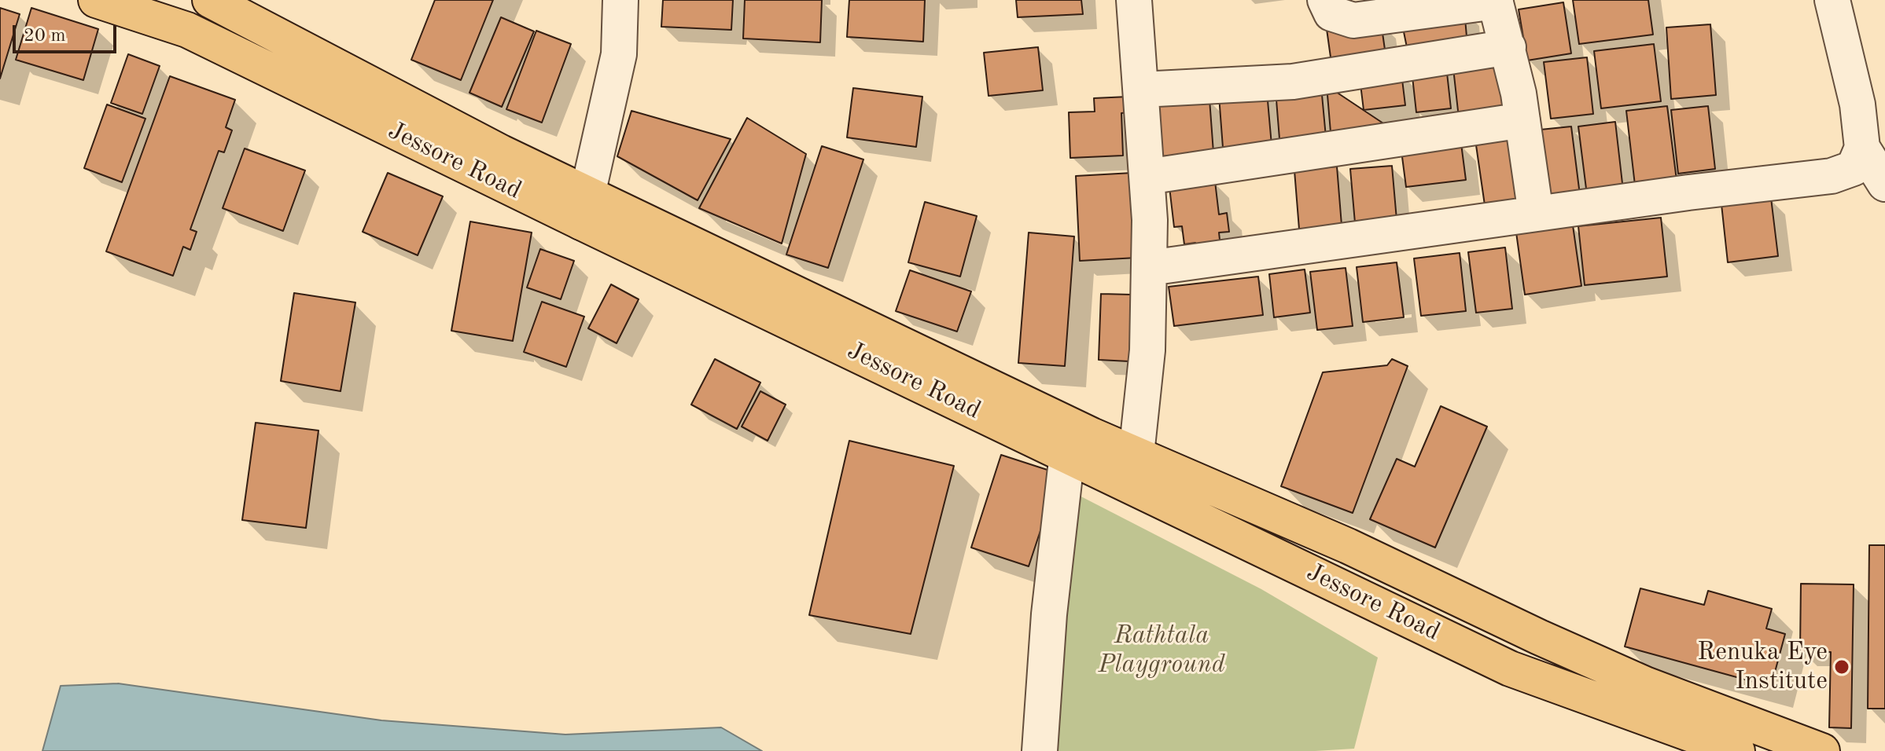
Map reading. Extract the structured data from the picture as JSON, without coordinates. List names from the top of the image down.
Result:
{
  "streets": {
    "highway": ["Jessore Road"]
  },
  "parks": ["Rathtala Playground"],
  "places": ["Renuka Eye Institute"],
  "scale_bar": "20 m"
}
